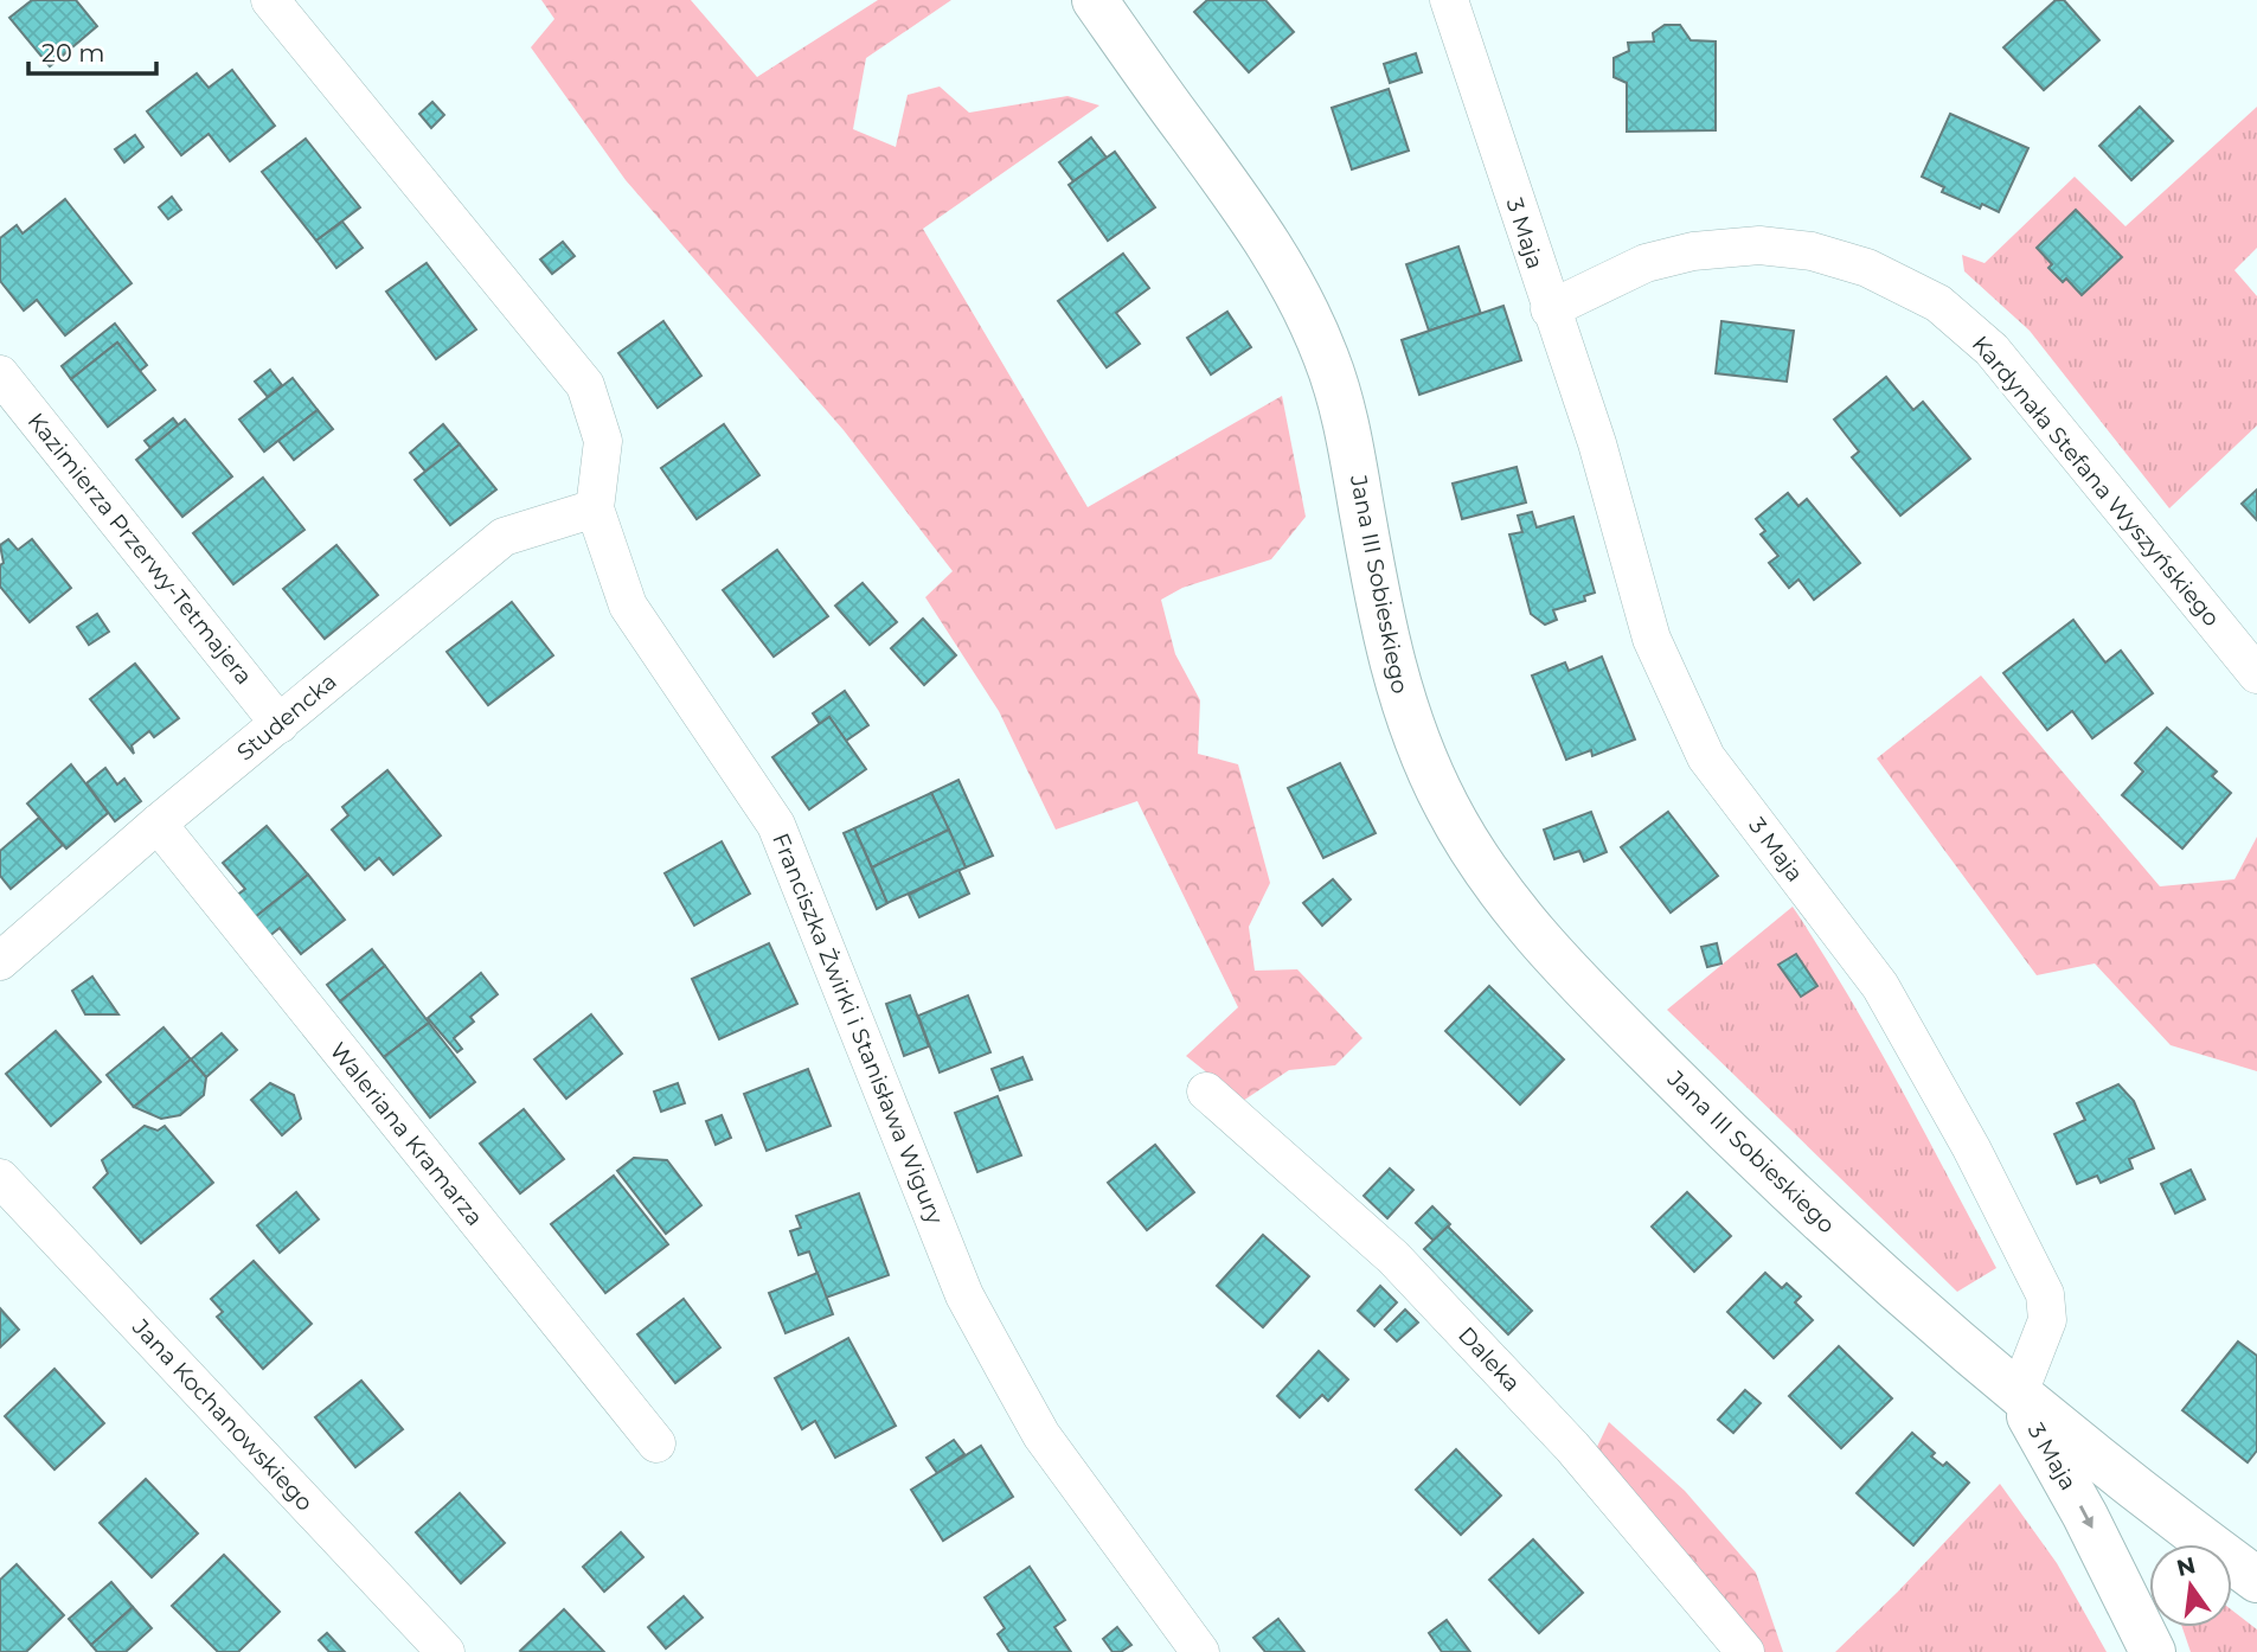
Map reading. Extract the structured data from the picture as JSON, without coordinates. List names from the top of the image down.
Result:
{
  "streets": {
    "main road": ["3 Maja", "Jana III Sobieskiego"],
    "street": [
      "Kardynała Stefana Wyszyńskiego",
      "Kazimierza Przerwy-Tetmajera",
      "Studencka",
      "Franciszka Żwirki i Stanisława Wigury",
      "Waleriana Kramarza",
      "Daleka",
      "Jana Kochanowskiego"
    ]
  },
  "crossings": [
    ["3 Maja", "Kardynała Stefana Wyszyńskiego"],
    ["3 Maja", "Jana III Sobieskiego"],
    ["Kazimierza Przerwy-Tetmajera", "Studencka"],
    ["Studencka", "Franciszka Żwirki i Stanisława Wigury"],
    ["Studencka", "Waleriana Kramarza"]
  ],
  "scale_bar": "20 m",
  "north": "top"
}
